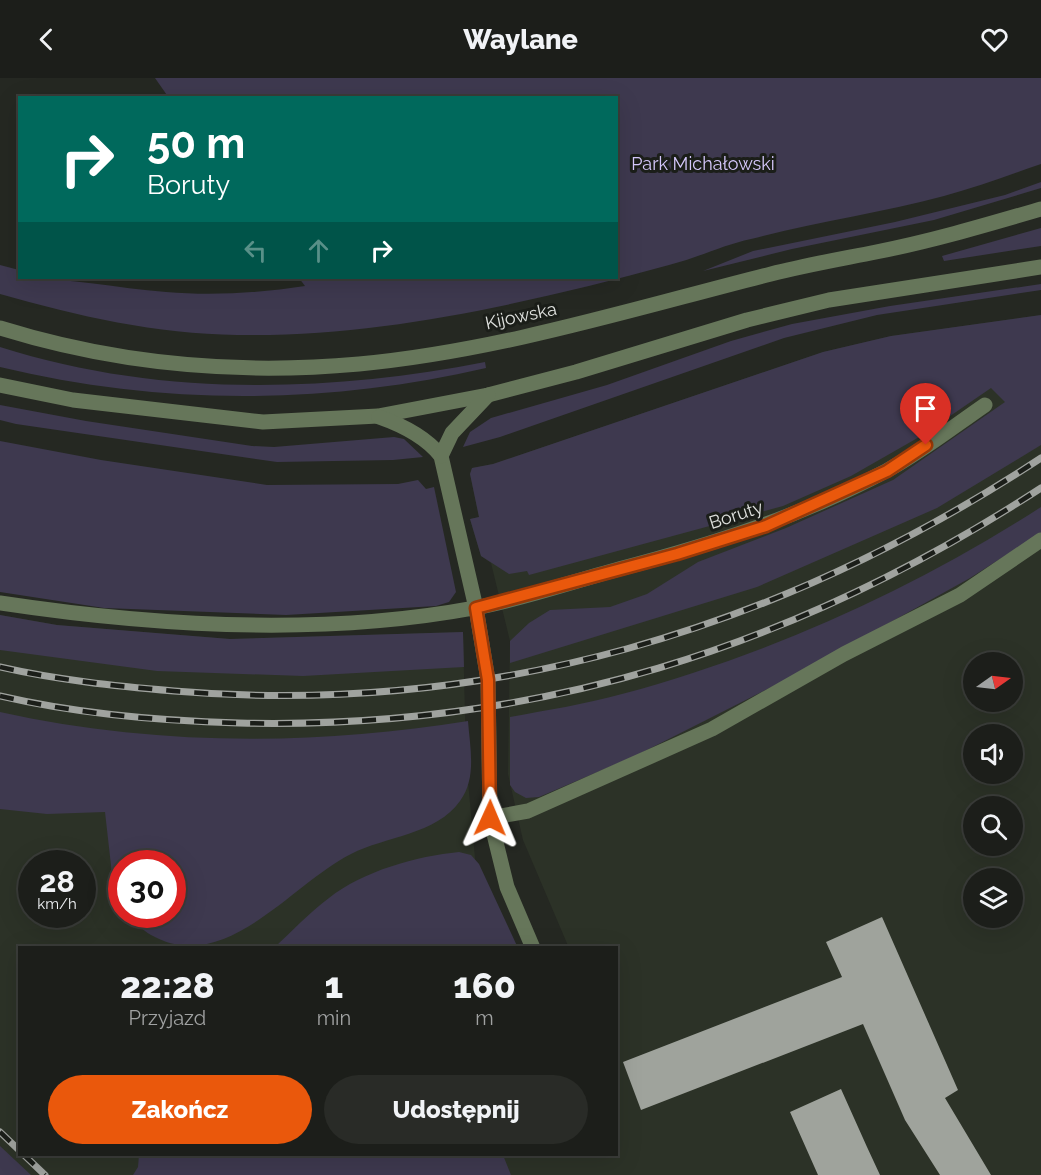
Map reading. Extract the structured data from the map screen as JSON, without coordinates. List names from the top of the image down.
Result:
{
  "streets": {
    "street": ["Kijowska", "Boruty"]
  },
  "parks": ["Park Michałowski"],
  "north": "right",
  "page": {
    "header": "Waylane",
    "turn": ["50 m", "Boruty"],
    "speed": "28 km/h",
    "limit": "30",
    "eta": [
      "22:28",
      "Przyjazd",
      "1",
      "min",
      "160",
      "m"
    ],
    "buttons": ["Zakończ", "Udostępnij"]
  }
}
